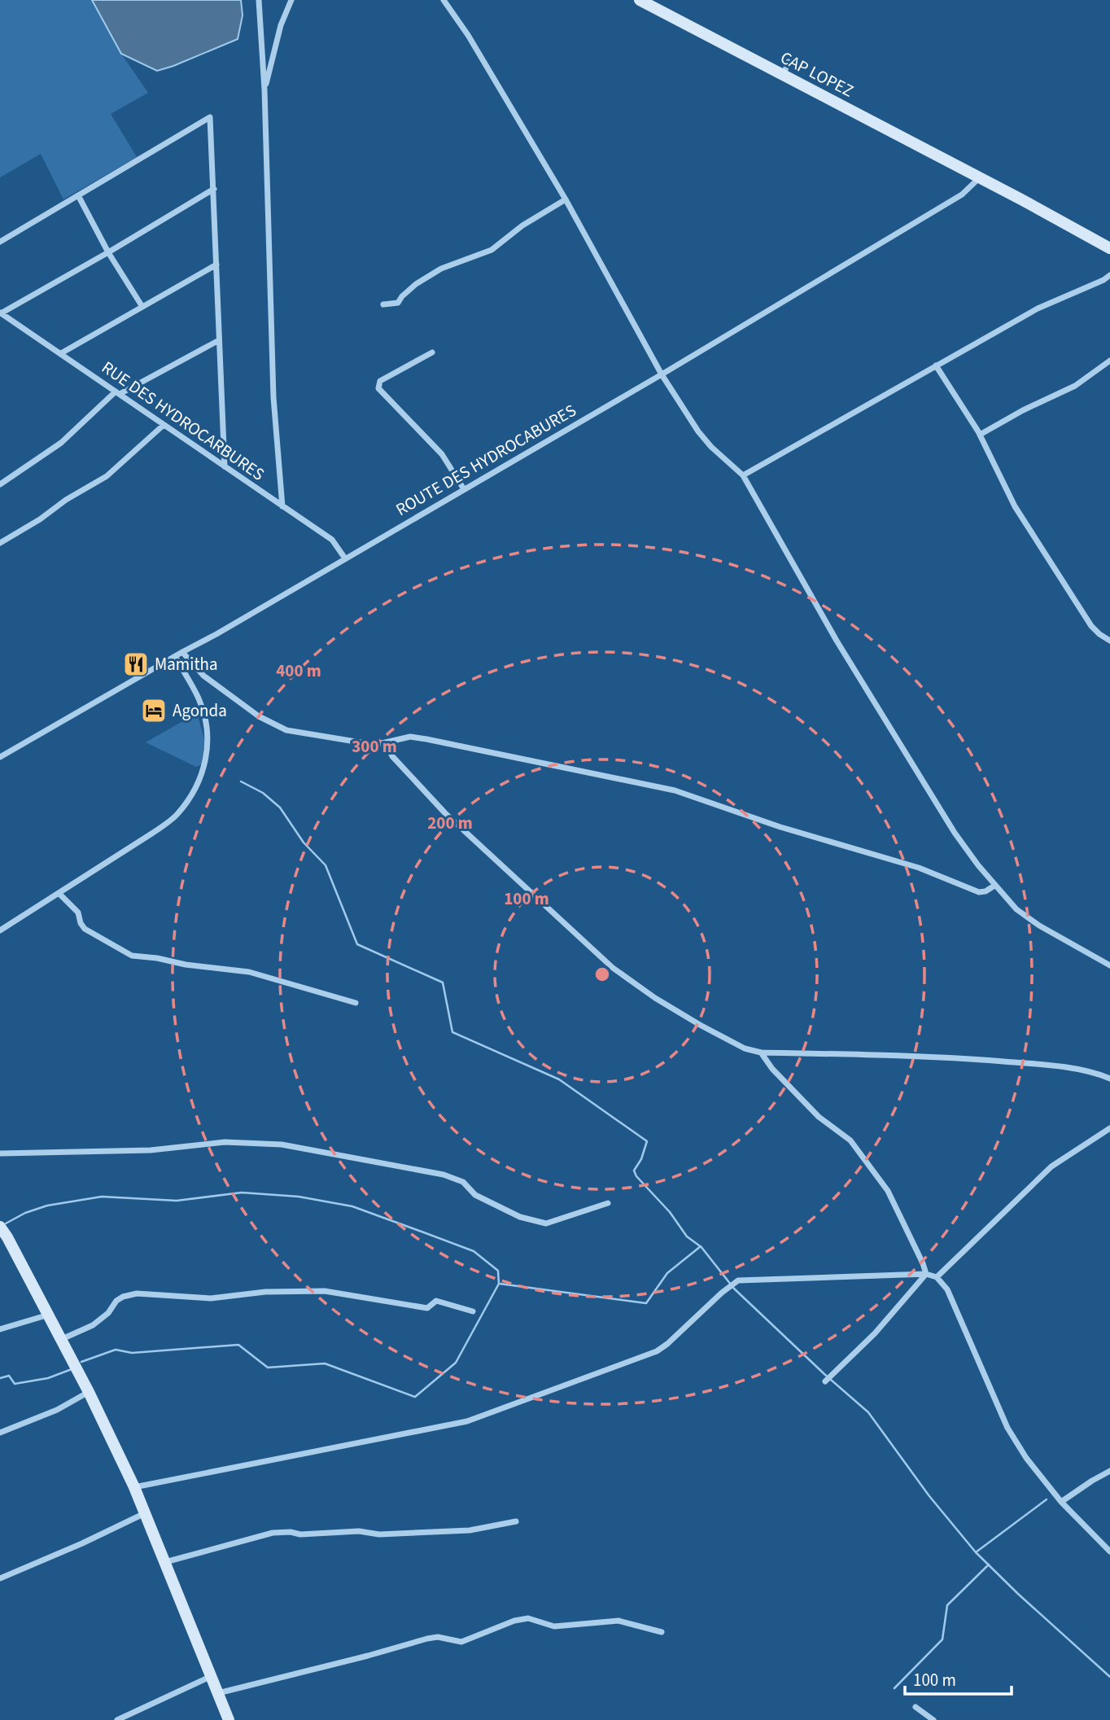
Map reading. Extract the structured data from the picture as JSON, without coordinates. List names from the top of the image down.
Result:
{
  "streets": {
    "street": ["CAP LOPEZ", "RUE DES HYDROCARBURES", "ROUTE DES HYDROCABURES"]
  },
  "crossings": [
    ["CAP LOPEZ", "ROUTE DES HYDROCABURES"],
    ["RUE DES HYDROCARBURES", "ROUTE DES HYDROCABURES"]
  ],
  "places": {
    "restaurant": ["Mamitha"],
    "hotel": ["Agonda"]
  },
  "scale_bar": "100 m",
  "rings": [
    "400 m",
    "300 m",
    "200 m",
    "100 m"
  ]
}
